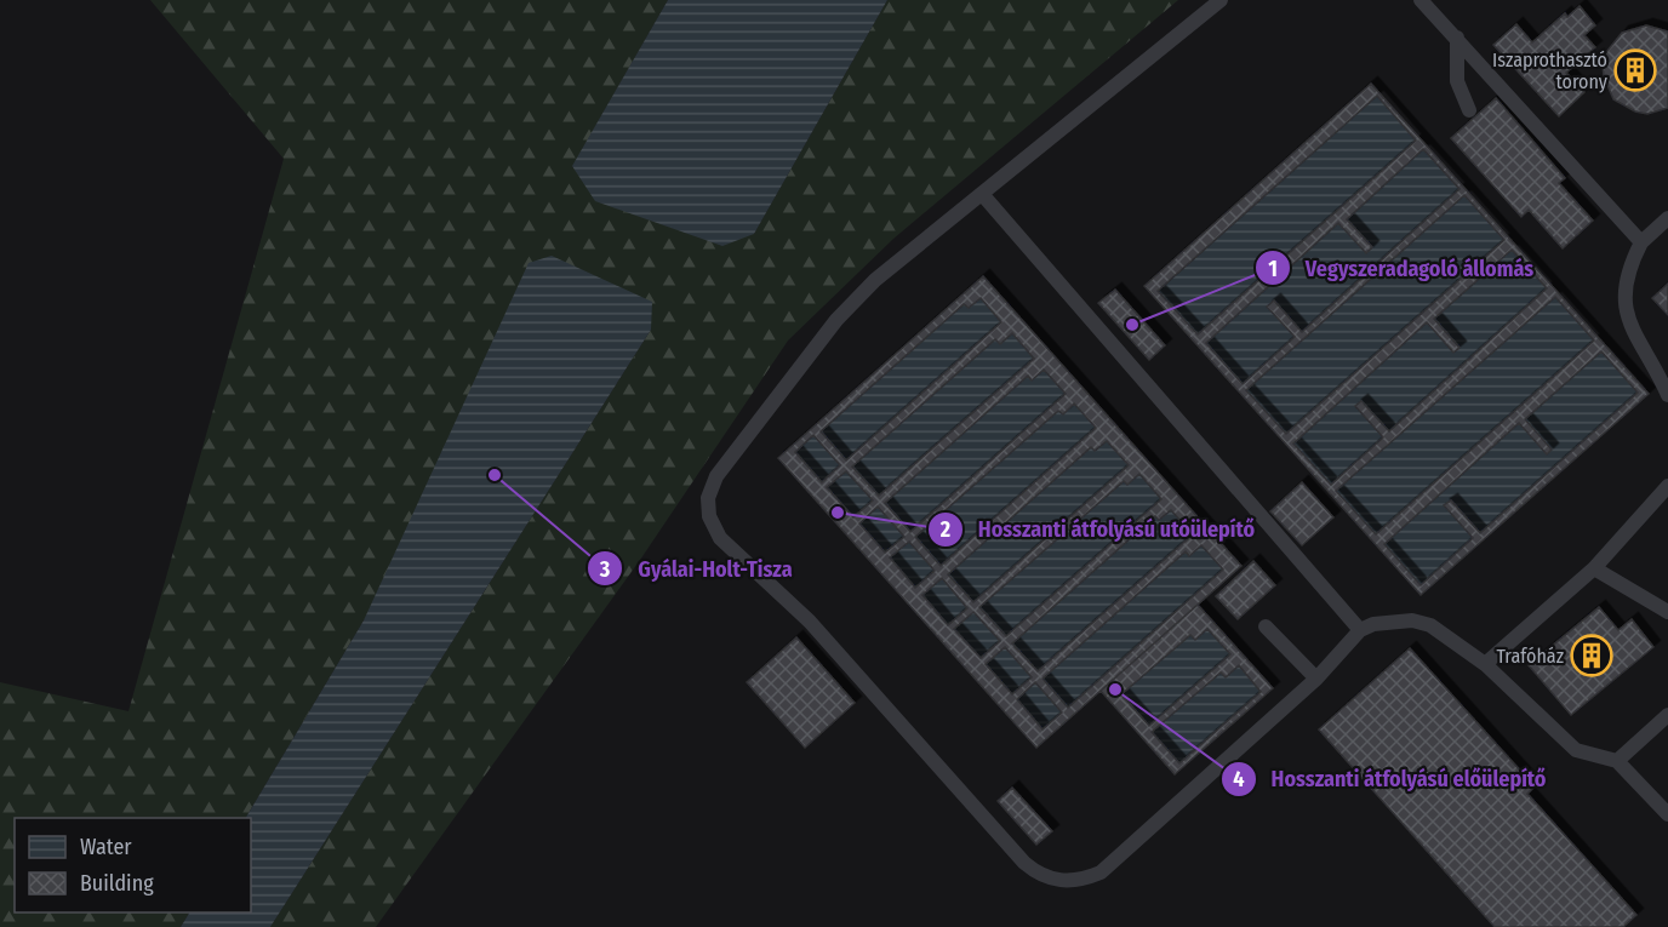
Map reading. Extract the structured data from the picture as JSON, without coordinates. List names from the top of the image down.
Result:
{
  "places": {
    "building": ["Iszaprothasztó torony", "Trafóház"],
    "other": [
      "Vegyszeradagoló állomás",
      "Gyálai-Holt-Tisza",
      "Hosszanti átfolyású utóülepítő",
      "Hosszanti átfolyású előülepítő"
    ]
  },
  "legend": ["Water", "Building"]
}
